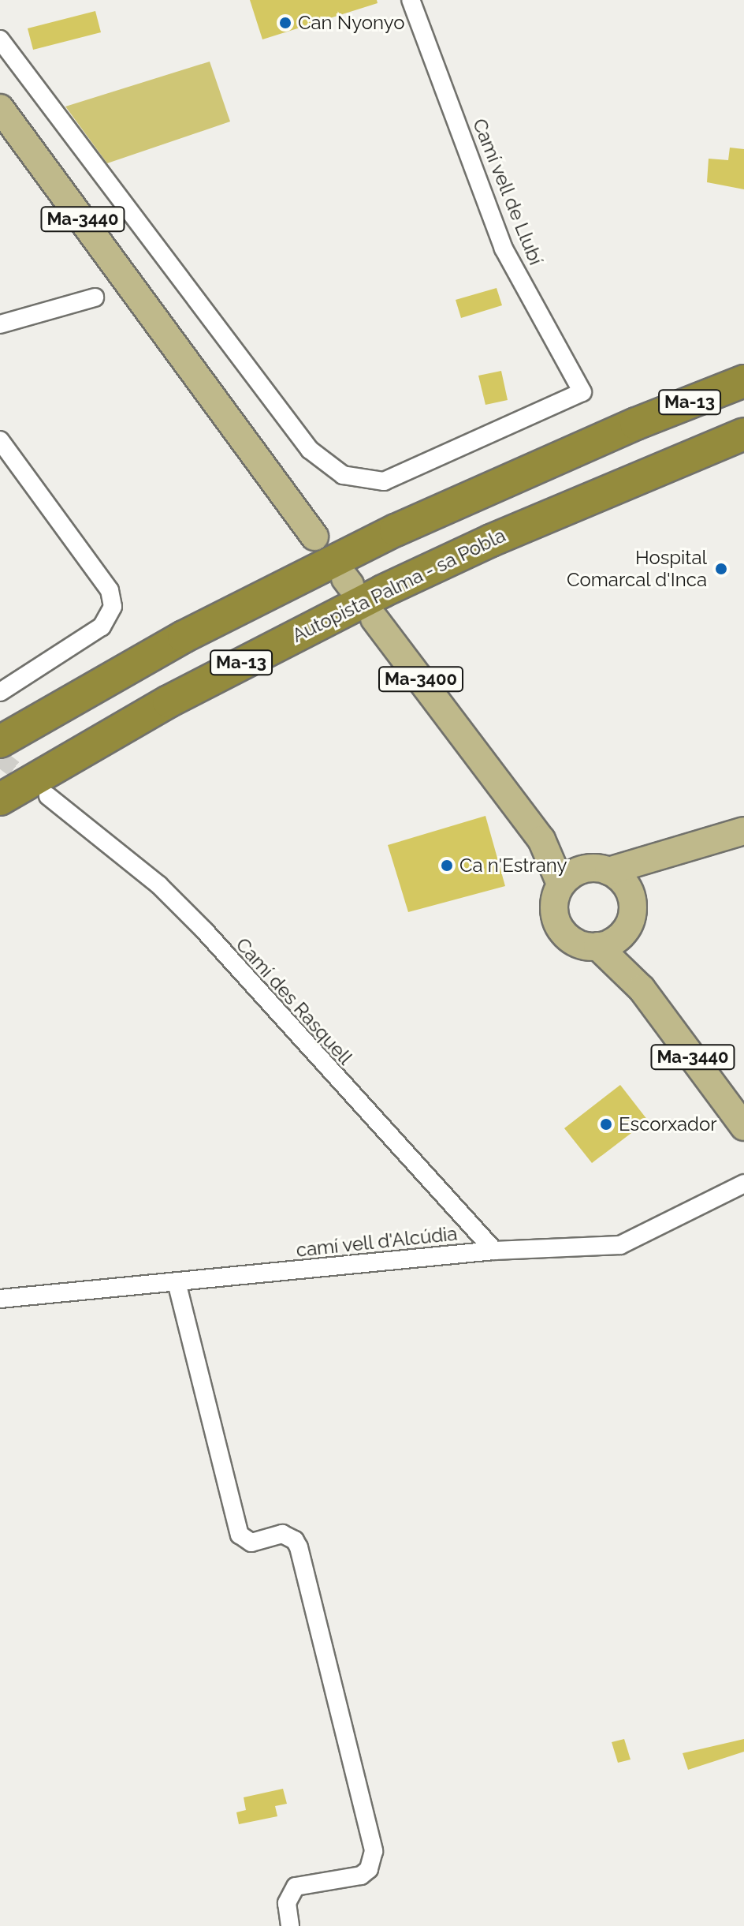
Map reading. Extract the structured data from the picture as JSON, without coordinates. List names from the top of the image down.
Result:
{
  "streets": {
    "highway": ["Ma-13", "Autopista Palma - sa Pobla"],
    "main road": ["Ma-3440", "Ma-3400"],
    "street": ["Camí vell de Llubí", "Camí des Rasquell", "camí vell d'Alcúdia"]
  },
  "crossings": [
    ["Ma-3440", "Ma-3400"],
    ["Camí des Rasquell", "camí vell d'Alcúdia"]
  ],
  "places": [
    "Can Nyonyo",
    "Hospital Comarcal d'Inca",
    "Ca n'Estrany",
    "Escorxador"
  ]
}
